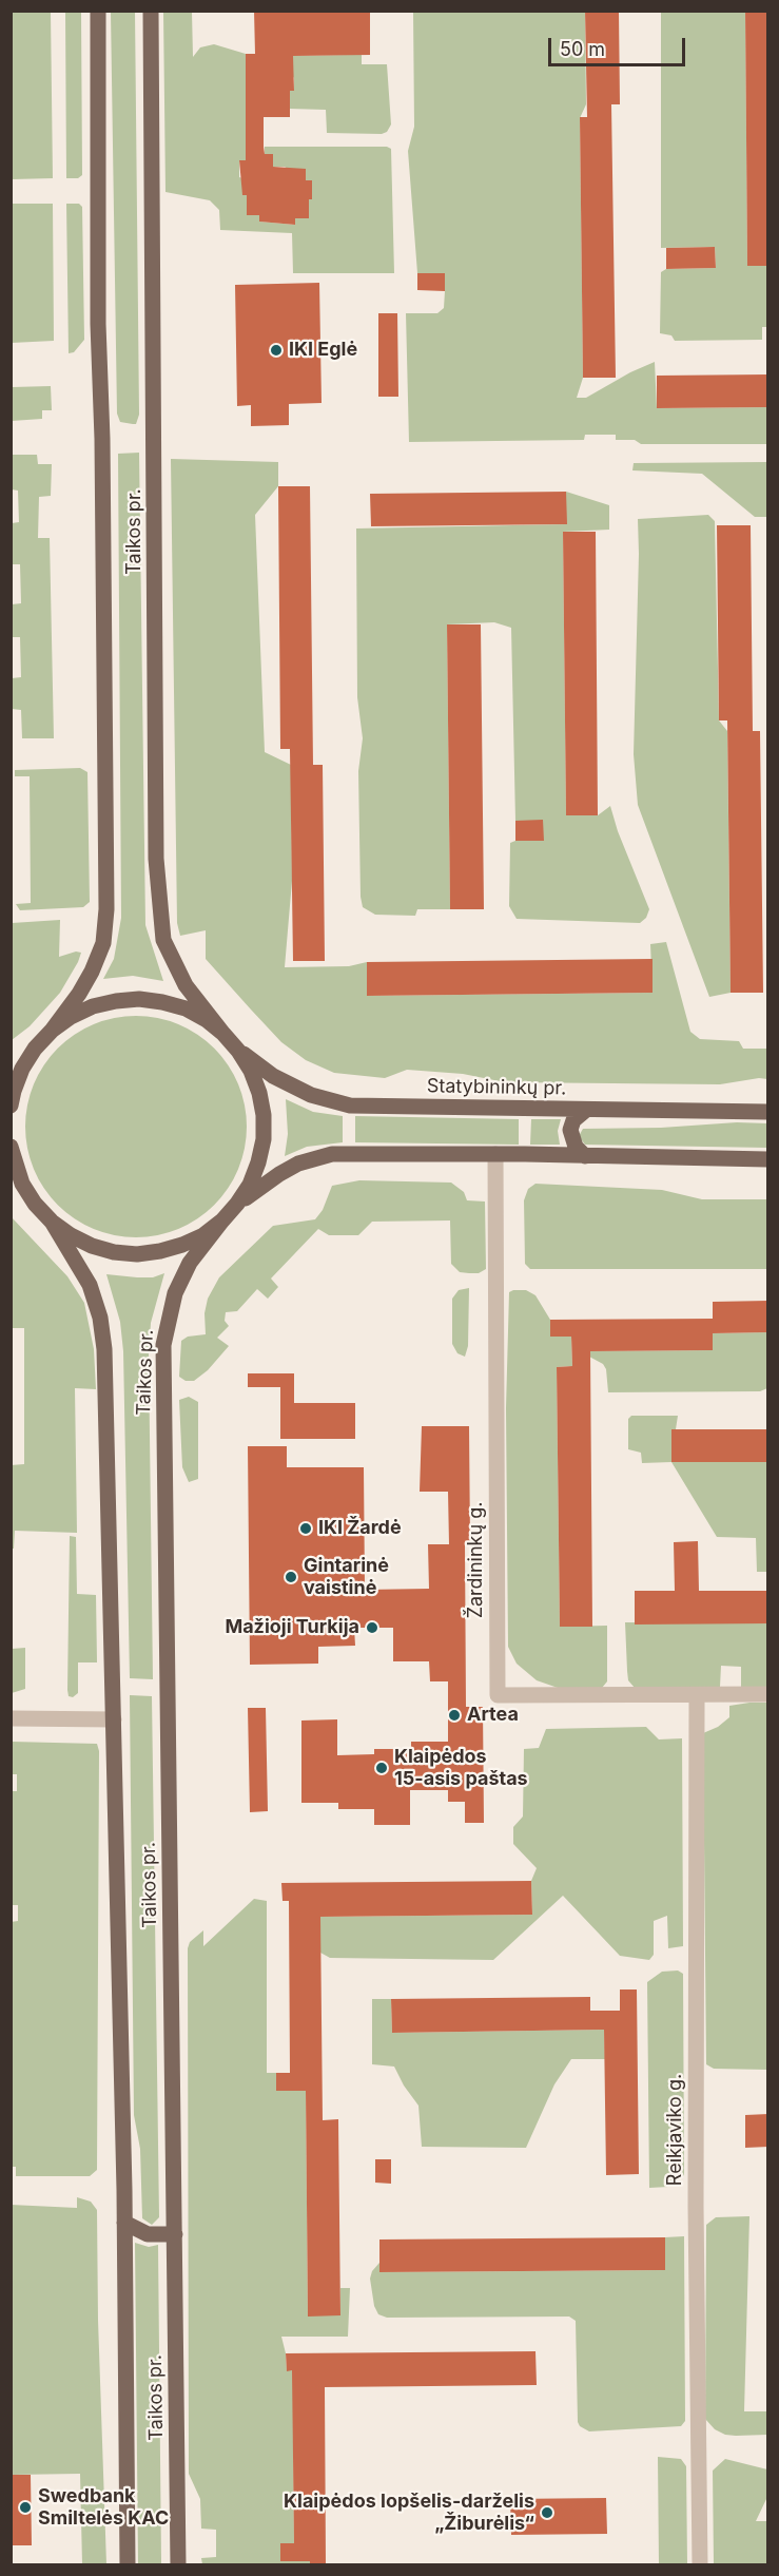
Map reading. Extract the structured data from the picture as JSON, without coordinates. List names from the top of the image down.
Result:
{
  "streets": {
    "main road": ["Taikos pr.", "Statybininkų pr."],
    "street": ["Žardininkų g.", "Reikjaviko g."]
  },
  "crossings": [
    ["Žardininkų g.", "Reikjaviko g."]
  ],
  "places": [
    "IKI Eglė",
    "IKI Žardė",
    "Gintarinė vaistinė",
    "Mažioji Turkija",
    "Artea",
    "Klaipėdos 15-asis paštas",
    "Swedbank Smiltelės KAC",
    "Klaipėdos lopšelis-darželis „Žiburėlis“"
  ],
  "scale_bar": "50 m"
}
